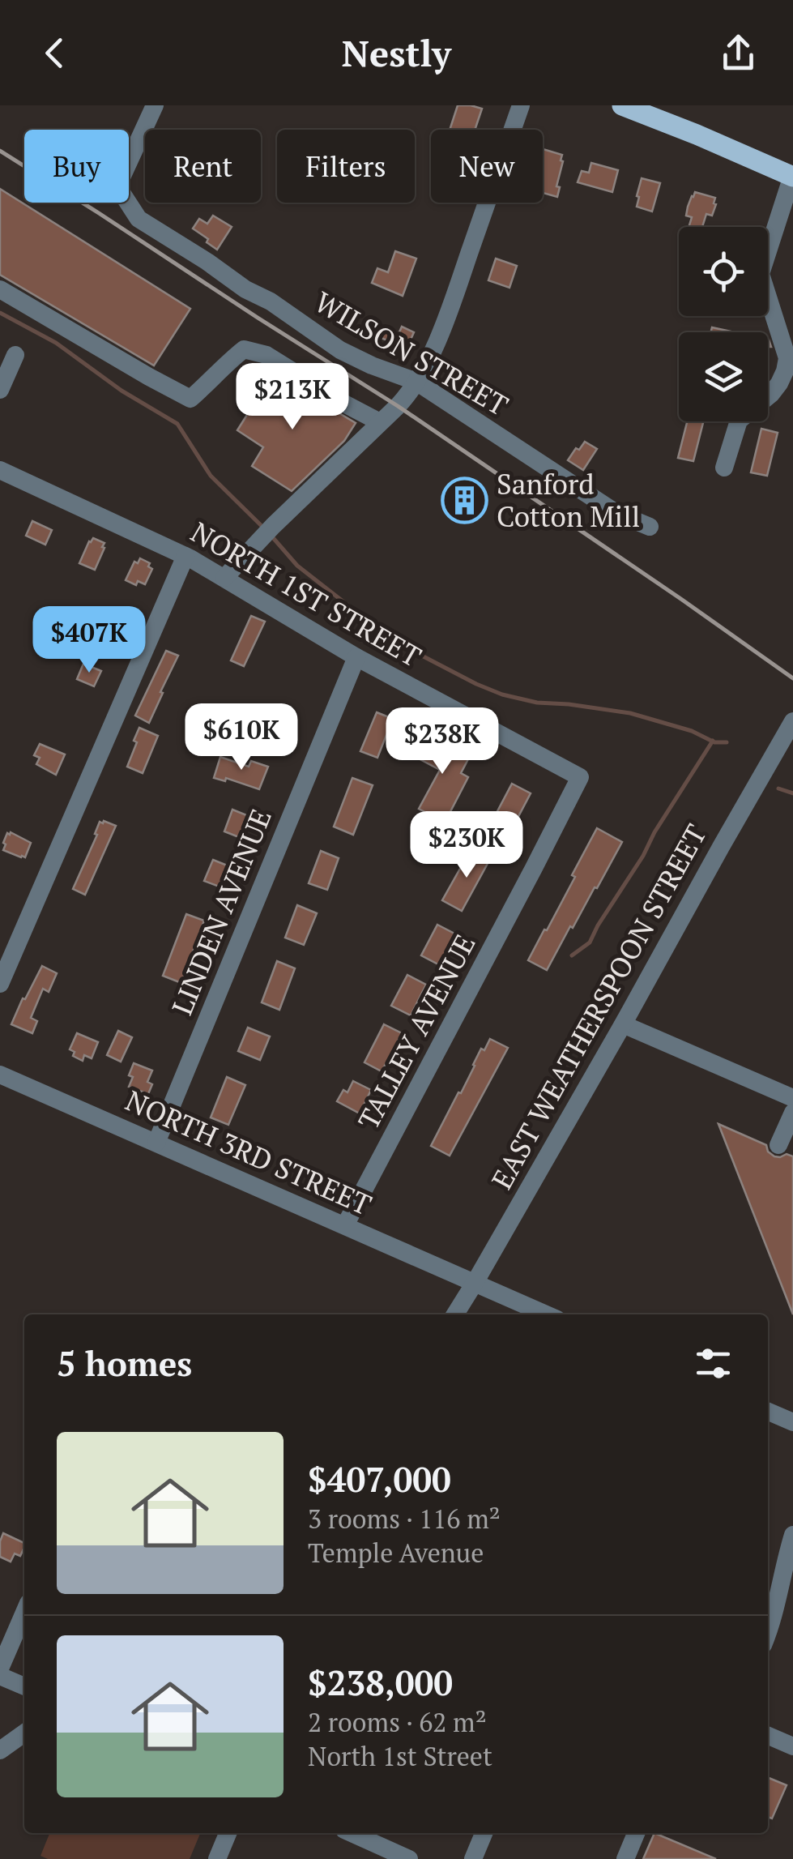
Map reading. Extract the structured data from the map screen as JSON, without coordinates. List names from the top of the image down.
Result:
{
  "streets": {
    "street": [
      "WILSON STREET",
      "NORTH 1ST STREET",
      "LINDEN AVENUE",
      "EAST WEATHERSPOON STREET",
      "TALLEY AVENUE",
      "NORTH 3RD STREET"
    ]
  },
  "crossings": [
    ["NORTH 1ST STREET", "LINDEN AVENUE"],
    ["NORTH 1ST STREET", "TALLEY AVENUE"],
    ["LINDEN AVENUE", "NORTH 3RD STREET"],
    ["EAST WEATHERSPOON STREET", "NORTH 3RD STREET"],
    ["TALLEY AVENUE", "NORTH 3RD STREET"]
  ],
  "places": {
    "building": ["Sanford Cotton Mill"]
  },
  "page": {
    "header": "Nestly",
    "chip": [
      "Buy",
      "Rent",
      "Filters",
      "New"
    ],
    "price": [
      "$213K",
      "$407K",
      "$610K",
      "$238K",
      "$230K"
    ],
    "heading": "5 homes",
    "list": [
      {
        "name": "$407,000",
        "note": "3 rooms · 116 m² · Temple Avenue"
      },
      {
        "name": "$238,000",
        "note": "2 rooms · 62 m² · North 1st Street"
      }
    ]
  }
}
